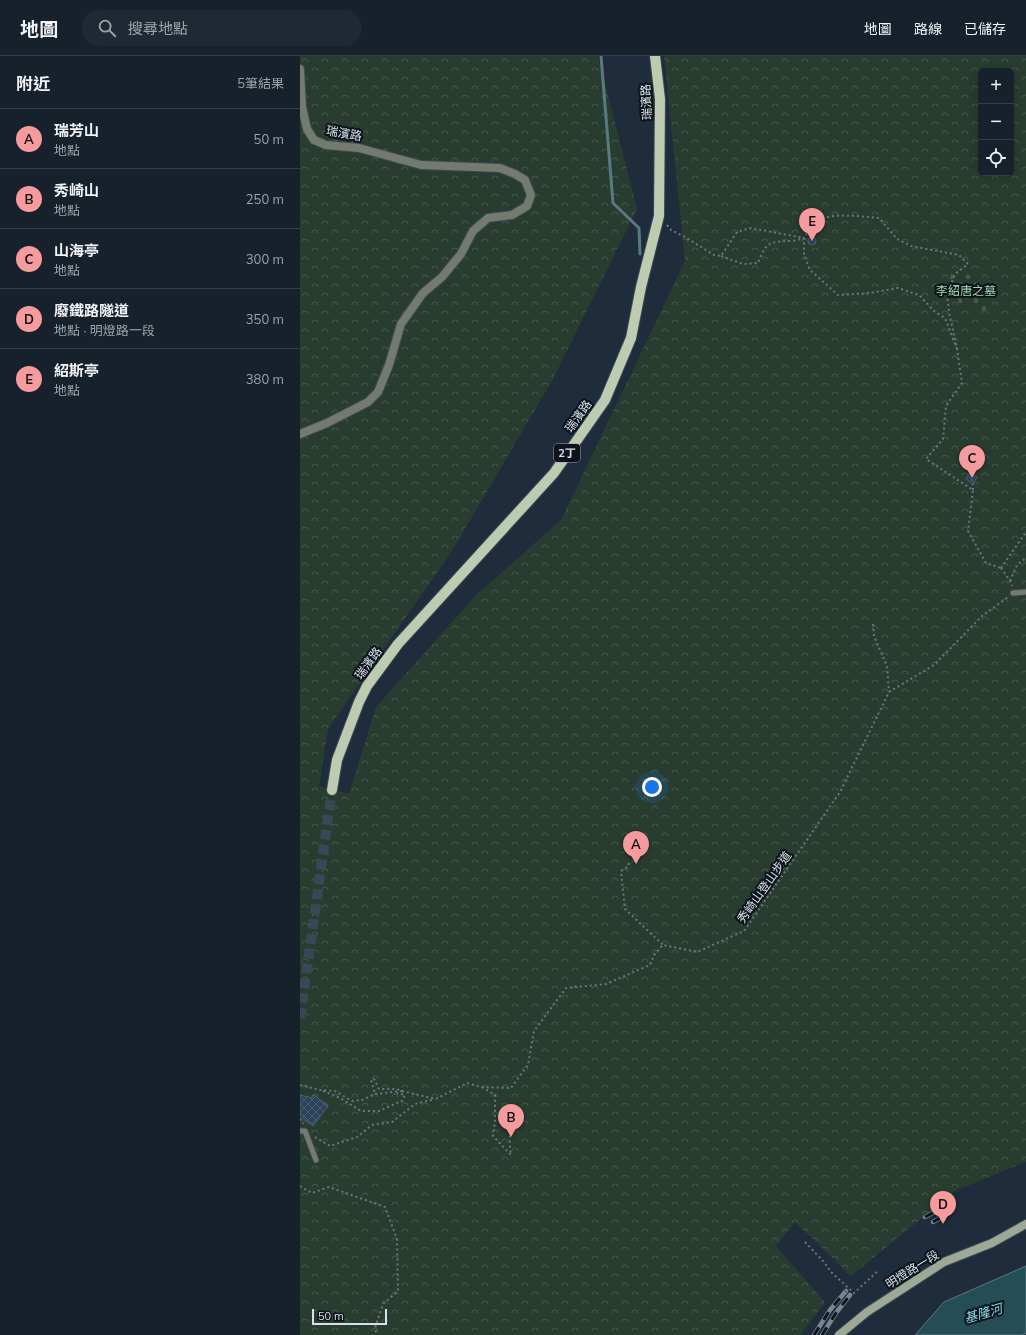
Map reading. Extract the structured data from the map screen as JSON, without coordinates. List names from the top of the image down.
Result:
{
  "streets": {
    "main road": ["瑞濱路", "2丁", "明燈路一段"],
    "path": ["秀崎山登山步道"]
  },
  "water": ["基隆河"],
  "parks": ["李紹唐之墓"],
  "scale_bar": "50 m",
  "page": {
    "header": "地圖",
    "search": "搜尋地點",
    "nav": ["地圖", "路線", "已儲存"],
    "heading": ["附近", "5筆結果"],
    "map_buttons": ["+", "−"],
    "list": [
      {
        "mark": "A",
        "name": "瑞芳山",
        "note": "地點",
        "value": "50 m"
      },
      {
        "mark": "B",
        "name": "秀崎山",
        "note": "地點",
        "value": "250 m"
      },
      {
        "mark": "C",
        "name": "山海亭",
        "note": "地點",
        "value": "300 m"
      },
      {
        "mark": "D",
        "name": "廢鐵路隧道",
        "note": "地點 · 明燈路一段",
        "value": "350 m"
      },
      {
        "mark": "E",
        "name": "紹斯亭",
        "note": "地點",
        "value": "380 m"
      }
    ],
    "pins": [
      "E",
      "C",
      "A",
      "B",
      "D"
    ],
    "scale": "50 m"
  }
}
